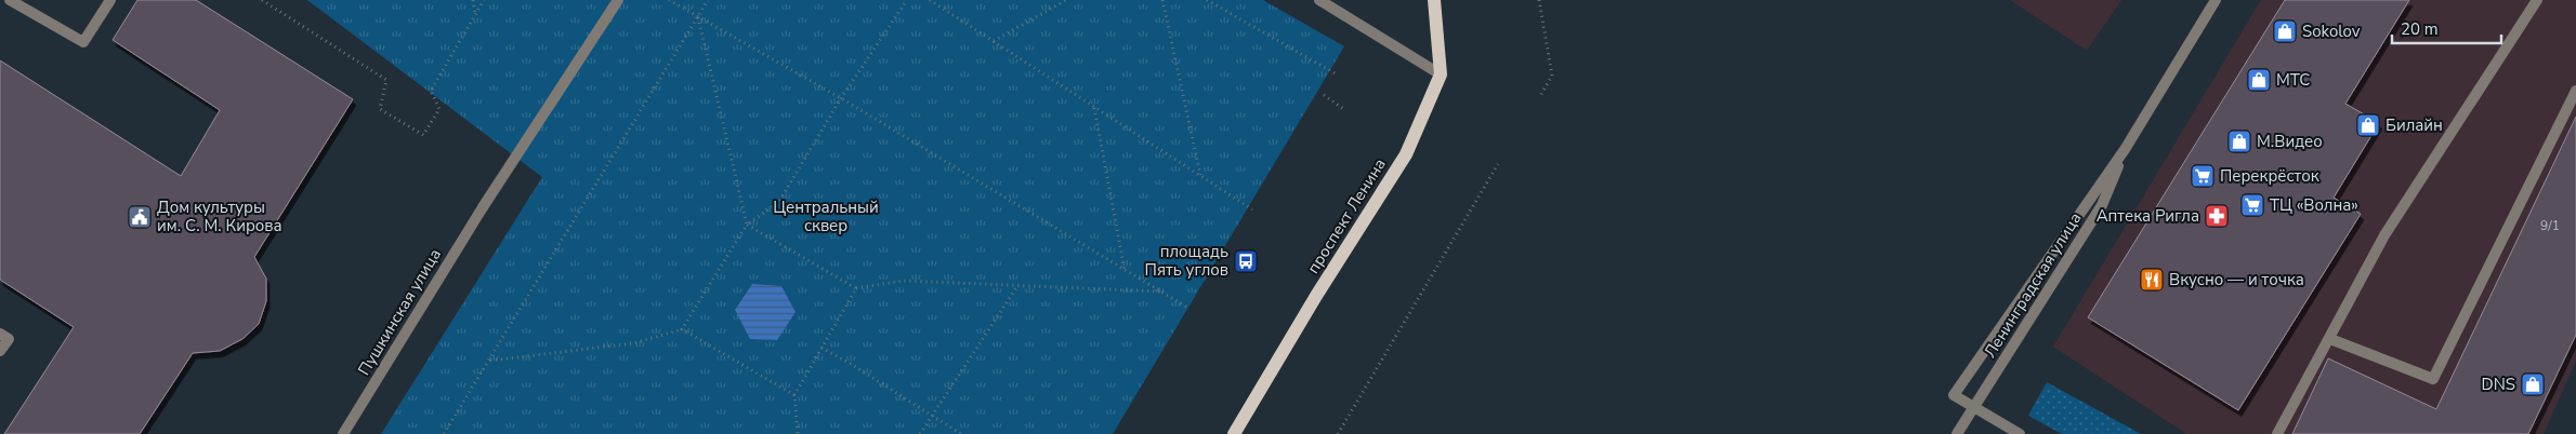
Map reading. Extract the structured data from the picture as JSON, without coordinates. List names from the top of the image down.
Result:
{
  "streets": {
    "main road": ["проспект Ленина"],
    "street": ["Ленинградская улица", "Пушкинская улица"]
  },
  "parks": ["Центральный сквер"],
  "places": {
    "shop": [
      "Sokolov",
      "МТС",
      "Билайн",
      "М.Видео",
      "DNS"
    ],
    "supermarket": ["Перекрёсток", "ТЦ «Волна»"],
    "pharmacy": ["Аптека Ригла"],
    "public building": ["Дом культуры им. С. М. Кирова"],
    "bus stop": ["площадь Пять углов"],
    "restaurant": ["Вкусно — и точка"]
  },
  "house_numbers": ["9/1"],
  "scale_bar": "20 m"
}
